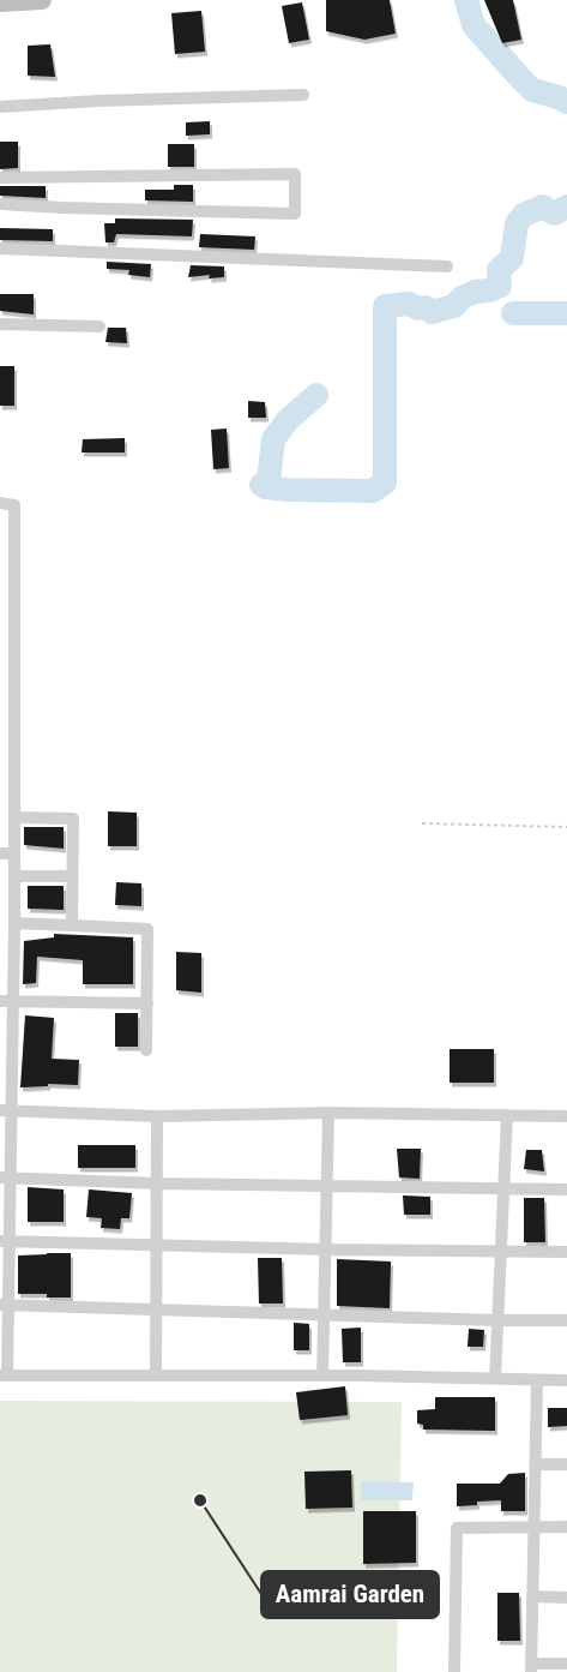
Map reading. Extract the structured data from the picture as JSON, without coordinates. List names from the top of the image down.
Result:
{
  "places": ["Aamrai Garden"]
}
